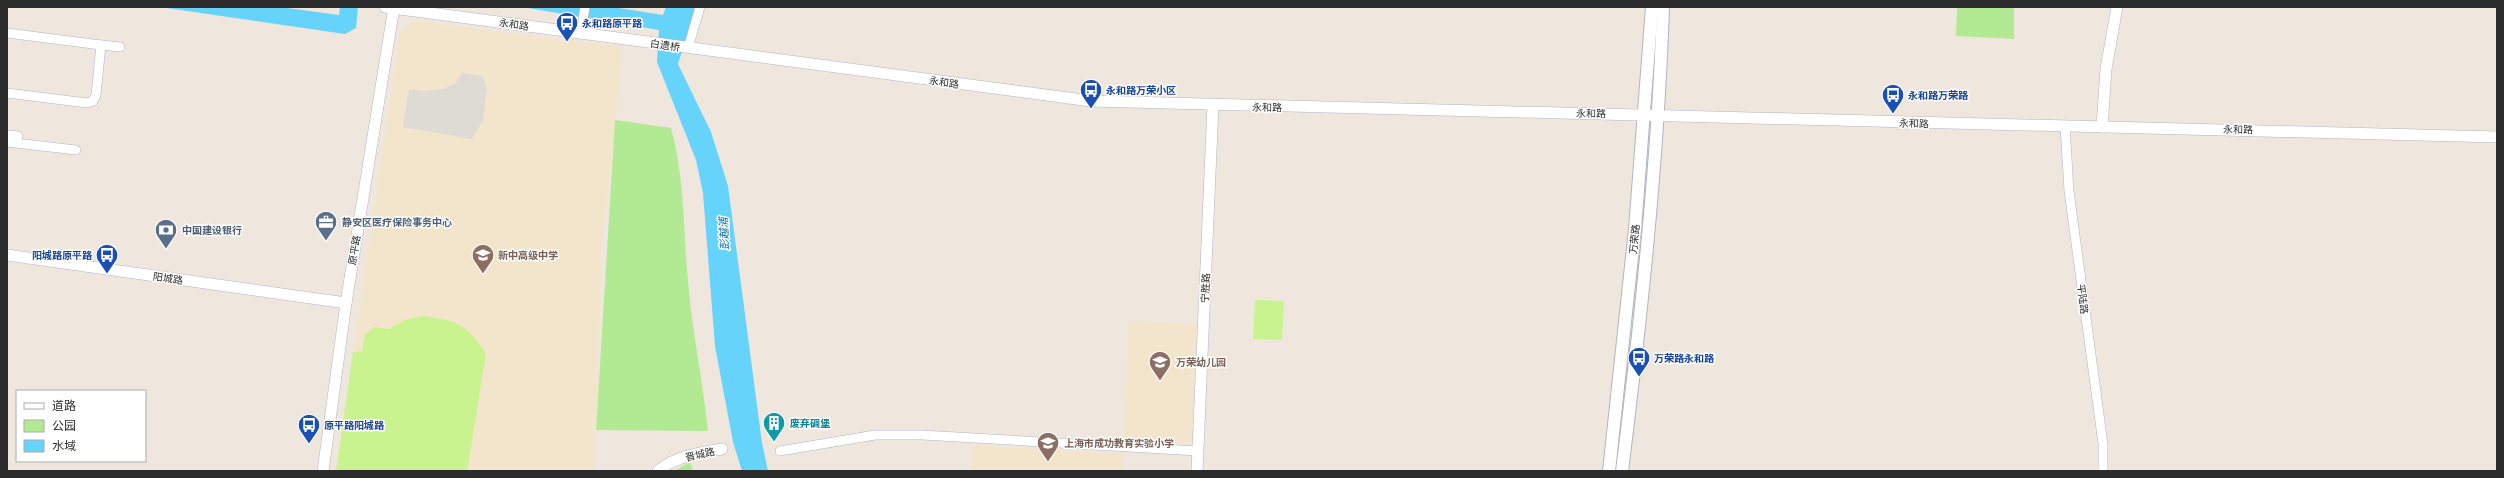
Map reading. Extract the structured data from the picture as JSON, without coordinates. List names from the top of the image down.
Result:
{
  "streets": {
    "main road": ["万荣路"],
    "street": [
      "永和路",
      "白遗桥",
      "原平路",
      "阳城路",
      "宁胜路",
      "平陆路",
      "晋城路"
    ]
  },
  "crossings": [
    ["永和路", "白遗桥"],
    ["永和路", "万荣路"],
    ["永和路", "原平路"],
    ["永和路", "宁胜路"],
    ["永和路", "平陆路"],
    ["原平路", "阳城路"]
  ],
  "water": ["彭越浦"],
  "places": {
    "bus stop": [
      "永和路原平路",
      "永和路万荣小区",
      "永和路万荣路",
      "阳城路原平路",
      "万荣路永和路",
      "原平路阳城路"
    ],
    "office": ["静安区医疗保险事务中心"],
    "bank": ["中国建设银行"],
    "school or university": ["新中高级中学", "万荣幼儿园", "上海市成功教育实验小学"],
    "building": ["废弃碉堡"]
  },
  "legend": ["道路", "公园", "水域"]
}
